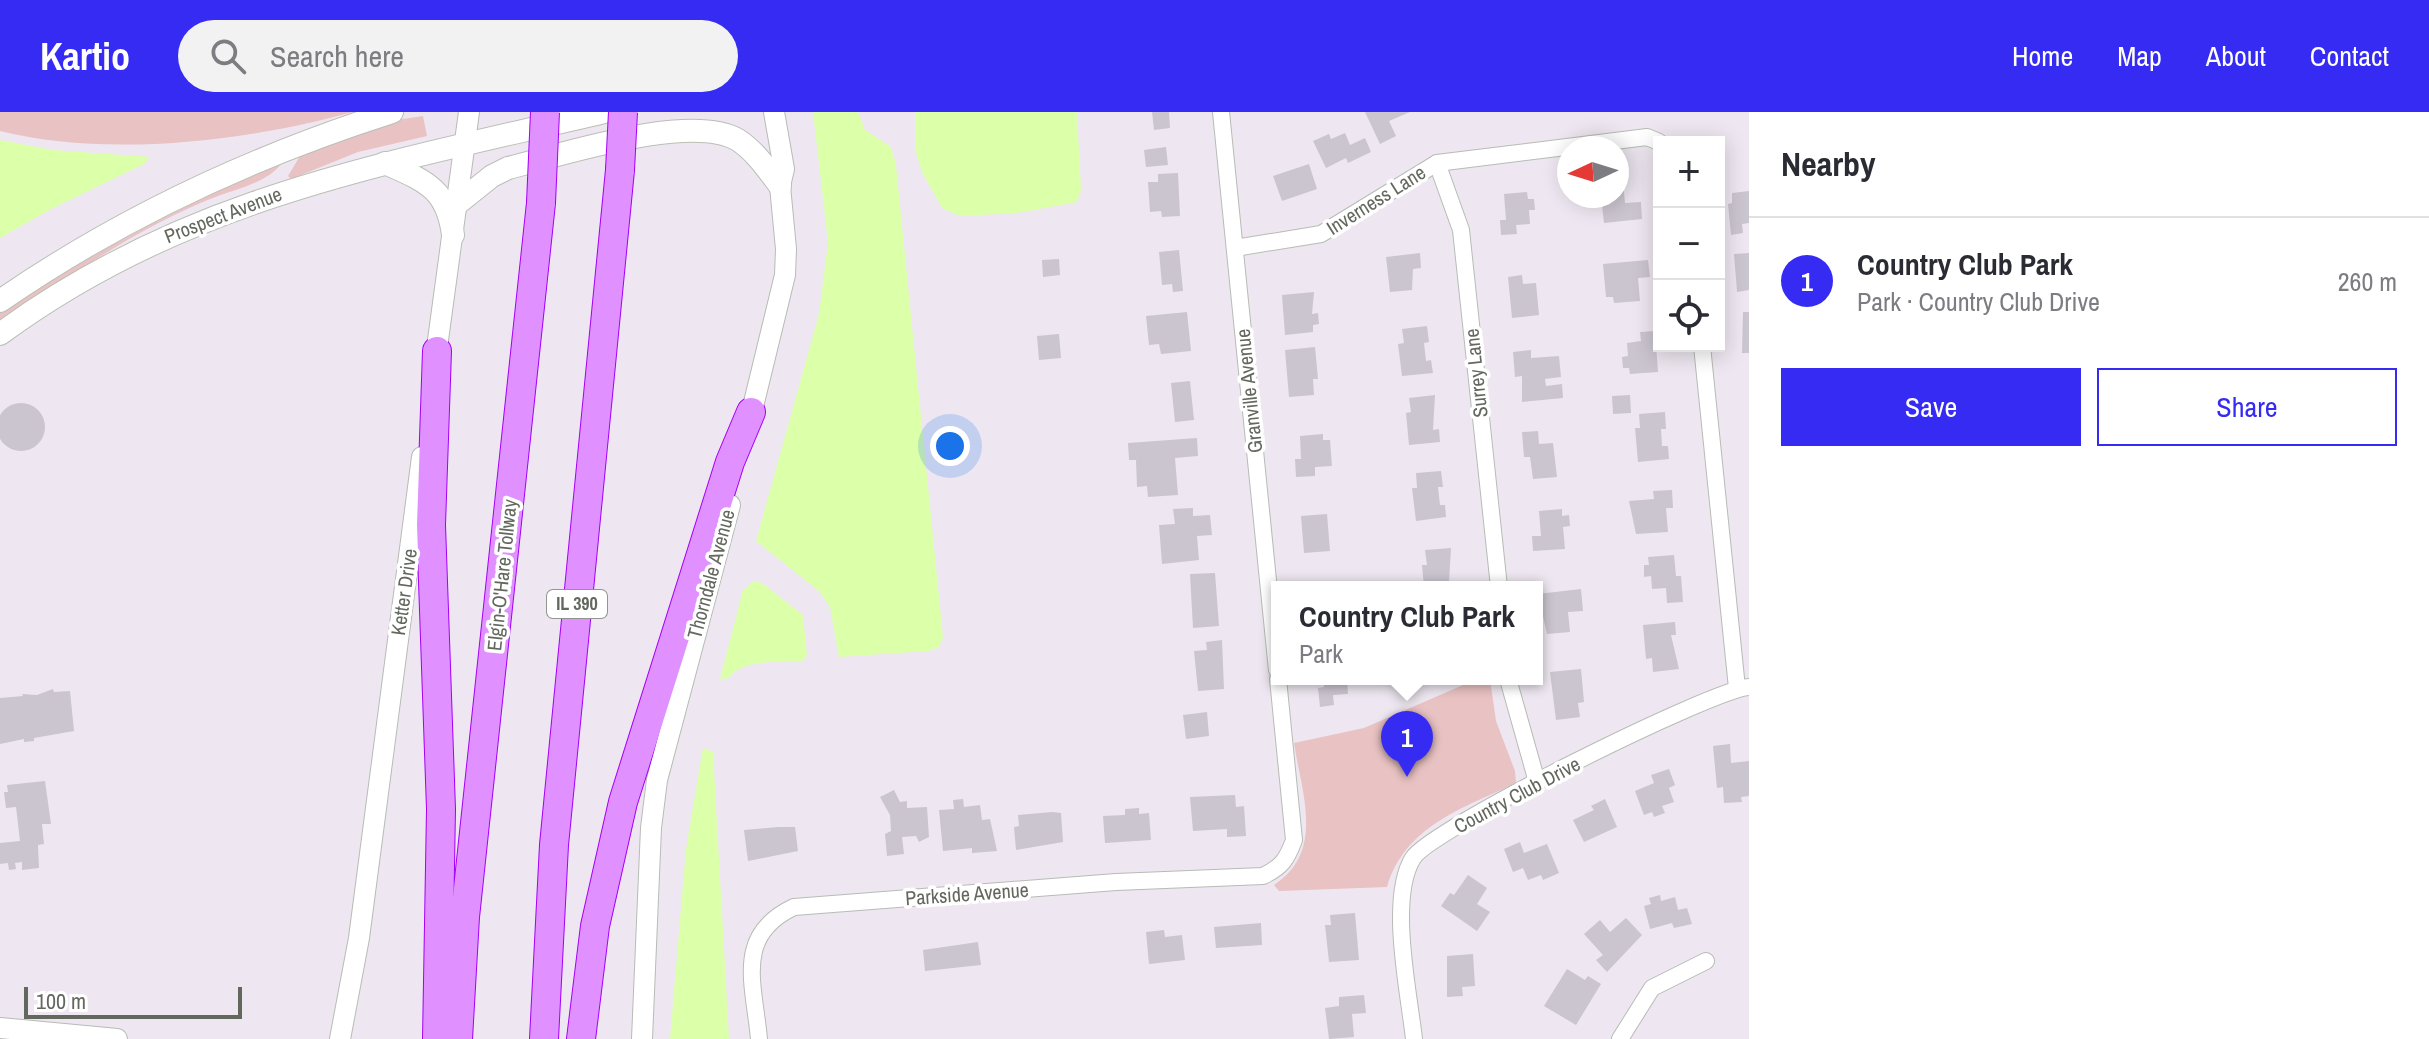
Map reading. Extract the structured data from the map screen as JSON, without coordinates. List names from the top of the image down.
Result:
{
  "streets": {
    "highway": ["Elgin-O'Hare Tollway", "IL 390"],
    "main road": ["Prospect Avenue"],
    "street": [
      "Inverness Lane",
      "Surrey Lane",
      "Granville Avenue",
      "Thorndale Avenue",
      "Ketter Drive",
      "Country Club Drive",
      "Parkside Avenue"
    ]
  },
  "crossings": [
    ["Inverness Lane", "Surrey Lane"],
    ["Inverness Lane", "Granville Avenue"],
    ["Prospect Avenue", "Ketter Drive"]
  ],
  "scale_bar": "100 m",
  "north": "left",
  "page": {
    "header": "Kartio",
    "search": "Search here",
    "nav": [
      "Home",
      "Map",
      "About",
      "Contact"
    ],
    "heading": "Nearby",
    "map_buttons": ["+", "−"],
    "list": [
      {
        "mark": "1",
        "name": "Country Club Park",
        "note": "Park · Country Club Drive",
        "value": "260 m"
      }
    ],
    "buttons": ["Save", "Share"],
    "popup": ["Country Club Park", "Park"],
    "pins": "1",
    "scale": "100 m"
  }
}
